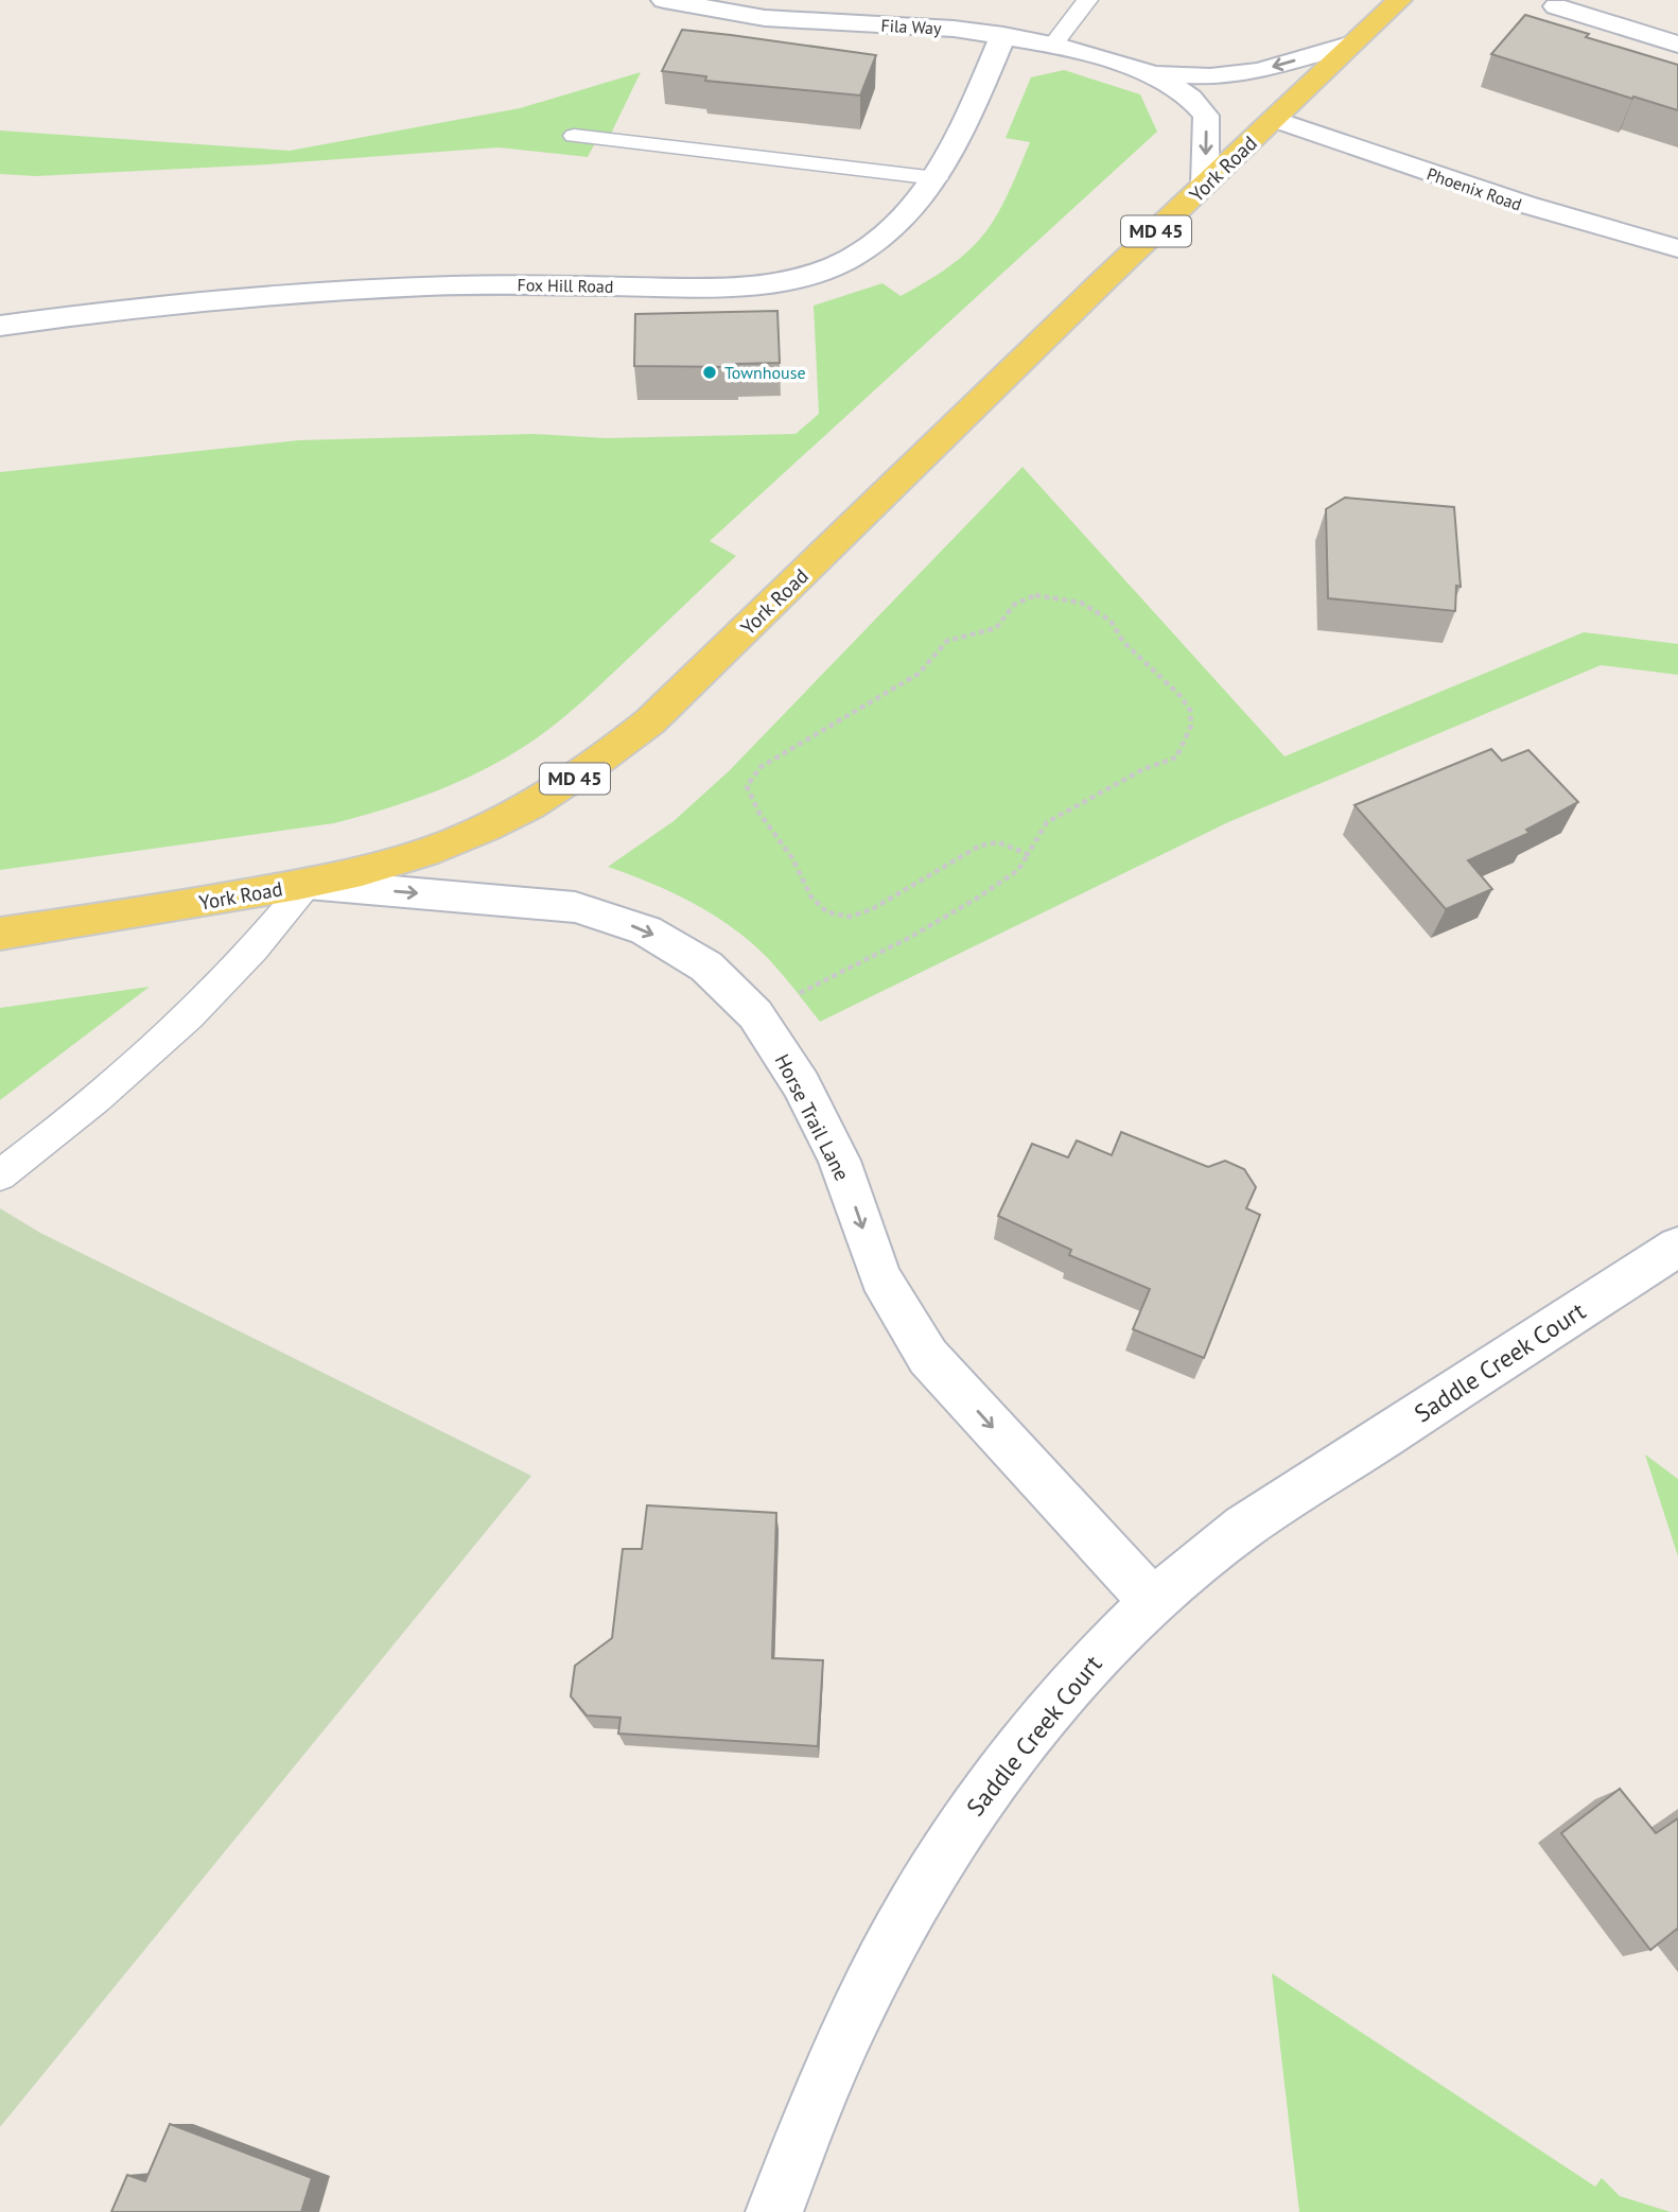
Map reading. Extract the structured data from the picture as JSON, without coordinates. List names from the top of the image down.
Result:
{
  "streets": {
    "main road": ["York Road", "MD 45"],
    "street": [
      "Fila Way",
      "Phoenix Road",
      "Fox Hill Road",
      "Horse Trail Lane",
      "Saddle Creek Court"
    ]
  },
  "crossings": [
    ["Fila Way", "York Road"],
    ["Fila Way", "Fox Hill Road"],
    ["York Road", "Phoenix Road"],
    ["York Road", "Horse Trail Lane"],
    ["Horse Trail Lane", "Saddle Creek Court"]
  ],
  "one_way": ["Horse Trail Lane"],
  "places": ["Townhouse"]
}
